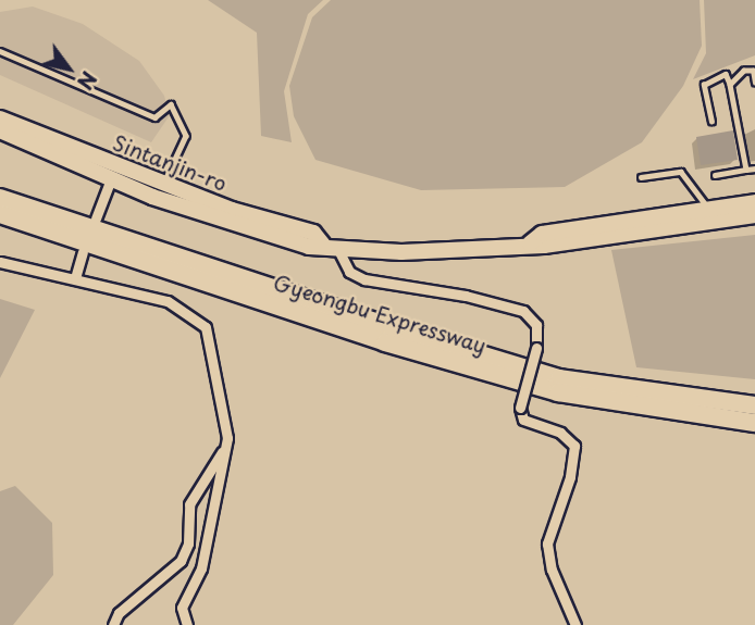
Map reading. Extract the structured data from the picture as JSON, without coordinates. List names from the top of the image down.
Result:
{
  "streets": {
    "highway": ["Gyeongbu Expressway"],
    "main road": ["Sintanjin-ro"]
  },
  "north": "bottom right"
}
